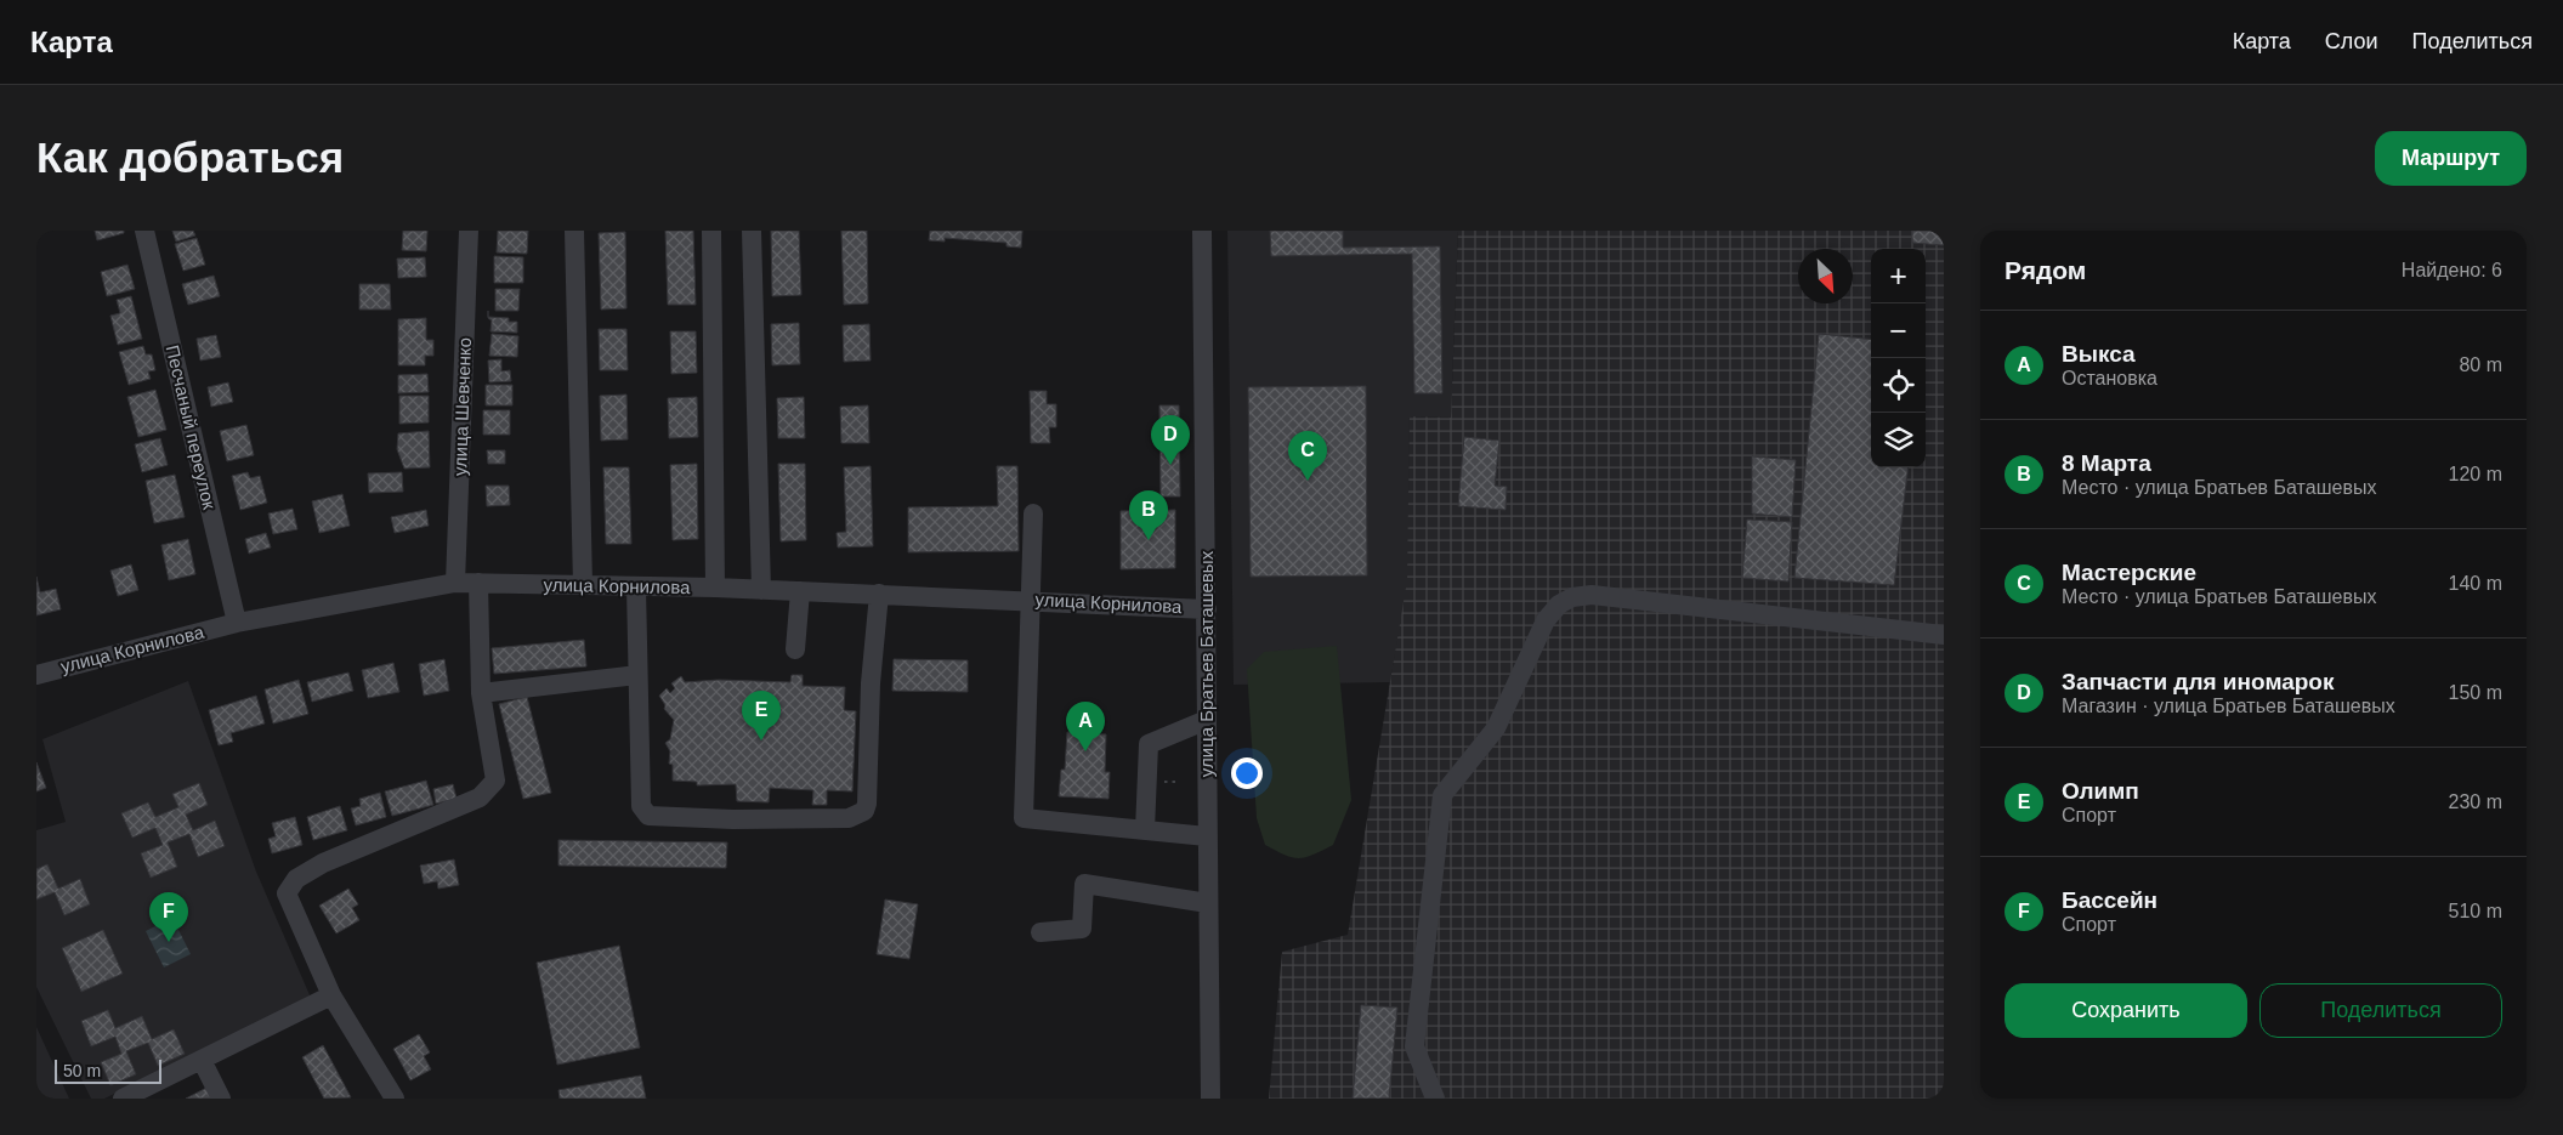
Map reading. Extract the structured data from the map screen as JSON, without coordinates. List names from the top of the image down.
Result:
{
  "streets": {
    "street": [
      "улица Шевченко",
      "Песчаный переулок",
      "улица Корнилова",
      "улица Братьев Баташевых"
    ]
  },
  "crossings": [
    ["улица Шевченко", "улица Корнилова"],
    ["Песчаный переулок", "улица Корнилова"],
    ["улица Корнилова", "улица Братьев Баташевых"]
  ],
  "scale_bar": "50 m",
  "north": "bottom right",
  "page": {
    "header": "Карта",
    "nav": ["Карта", "Слои", "Поделиться"],
    "buttons": [
      "Маршрут",
      ["Сохранить", "Поделиться"]
    ],
    "title": "Как добраться",
    "heading": ["Рядом", "Найдено: 6"],
    "map_buttons": ["+", "−"],
    "list": [
      {
        "mark": "A",
        "name": "Выкса",
        "note": "Остановка",
        "value": "80 m"
      },
      {
        "mark": "B",
        "name": "8 Марта",
        "note": "Место · улица Братьев Баташевых",
        "value": "120 m"
      },
      {
        "mark": "C",
        "name": "Мастерские",
        "note": "Место · улица Братьев Баташевых",
        "value": "140 m"
      },
      {
        "mark": "D",
        "name": "Запчасти для иномарок",
        "note": "Магазин · улица Братьев Баташевых",
        "value": "150 m"
      },
      {
        "mark": "E",
        "name": "Олимп",
        "note": "Спорт",
        "value": "230 m"
      },
      {
        "mark": "F",
        "name": "Бассейн",
        "note": "Спорт",
        "value": "510 m"
      }
    ],
    "pins": [
      "D",
      "C",
      "B",
      "E",
      "A",
      "F"
    ],
    "scale": "50 m"
  }
}
